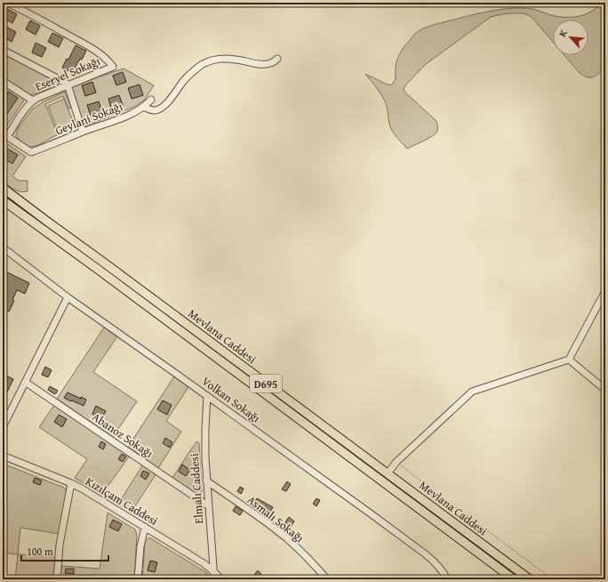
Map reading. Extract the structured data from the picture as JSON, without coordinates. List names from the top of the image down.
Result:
{
  "streets": {
    "main road": ["Mevlana Caddesi", "D695"],
    "street": [
      "Eseryel Sokağı",
      "Geylani Sokağı",
      "Volkan Sokağı",
      "Abanoz Sokağı",
      "Elmalı Caddesi",
      "Kızılçam Caddesi",
      "Asmalı Sokağı"
    ]
  },
  "crossings": [
    ["Eseryel Sokağı", "Geylani Sokağı"],
    ["Volkan Sokağı", "Elmalı Caddesi"],
    ["Abanoz Sokağı", "Elmalı Caddesi"],
    ["Elmalı Caddesi", "Kızılçam Caddesi"],
    ["Elmalı Caddesi", "Asmalı Sokağı"]
  ],
  "scale_bar": "100 m",
  "north": "top left"
}
